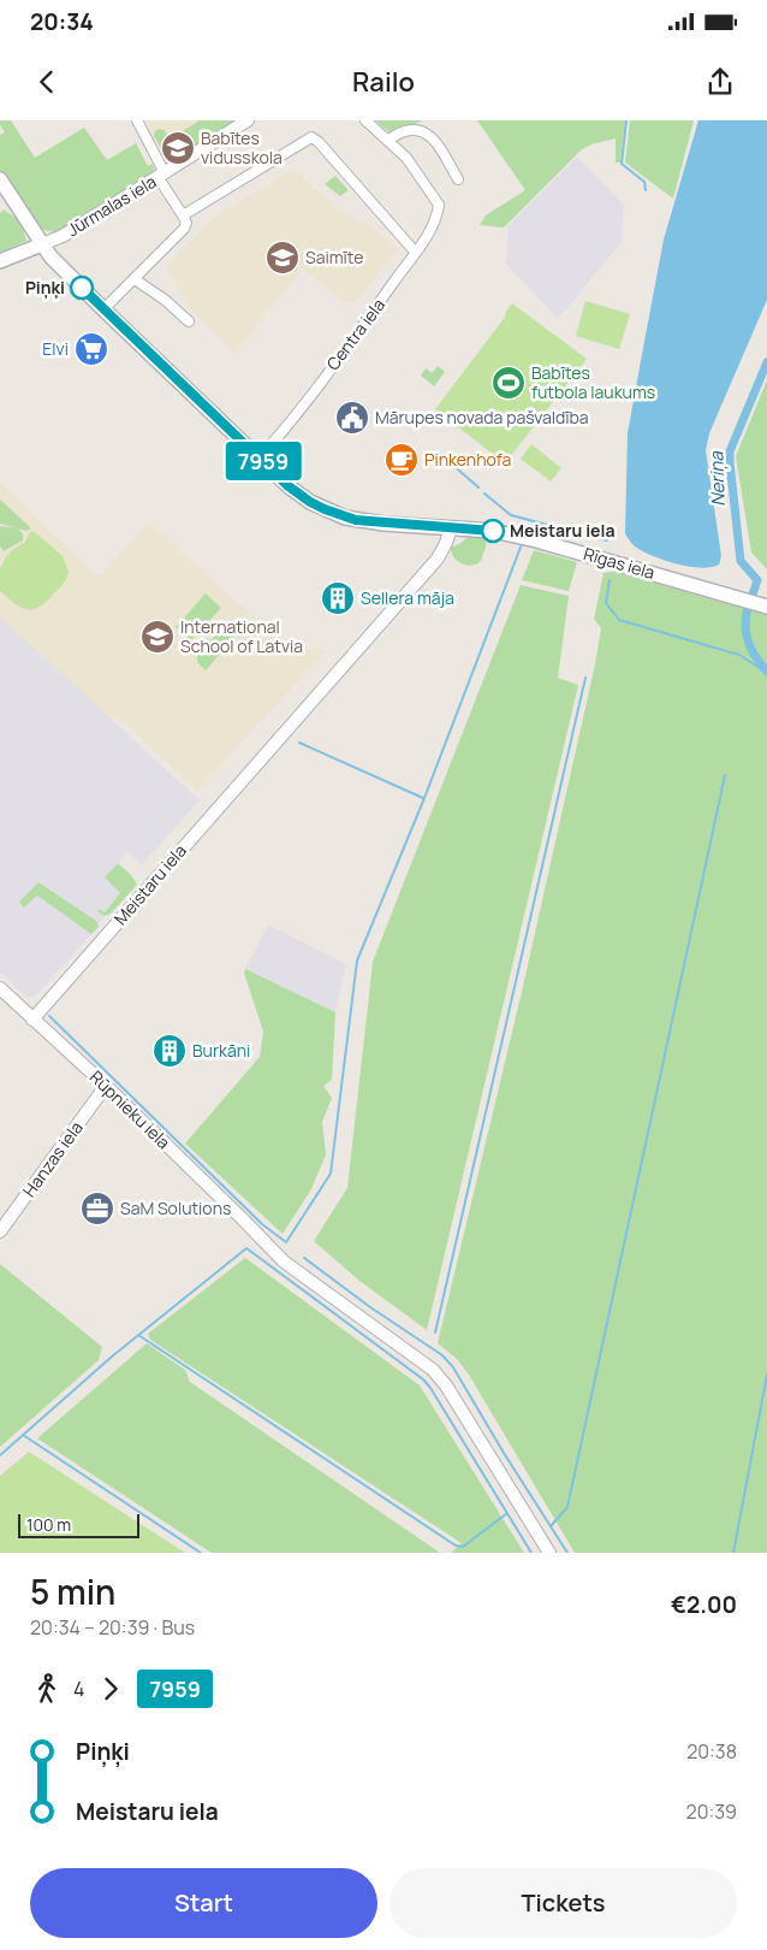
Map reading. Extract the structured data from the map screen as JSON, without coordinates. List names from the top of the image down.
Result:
{
  "streets": {
    "main road": ["Jūrmalas iela", "Rīgas iela"],
    "street": [
      "Centra iela",
      "Meistaru iela",
      "Rūpnieku iela",
      "Hanzas iela"
    ]
  },
  "crossings": [
    ["Jūrmalas iela", "Rīgas iela"],
    ["Centra iela", "Rīgas iela"],
    ["Rīgas iela", "Meistaru iela"],
    ["Meistaru iela", "Rūpnieku iela"],
    ["Rūpnieku iela", "Hanzas iela"]
  ],
  "water": ["Neriņa"],
  "places": {
    "school or university": ["Babītes vidusskola", "Saimīte", "International School of Latvia"],
    "other": ["Piņķi", "Meistaru iela"],
    "supermarket": ["Elvi"],
    "sports": ["Babītes futbola laukums"],
    "public building": ["Mārupes novada pašvaldība"],
    "cafe": ["Pinkenhofa"],
    "building": ["Sellera māja", "Burkāni"],
    "office": ["SaM Solutions"]
  },
  "lines": ["bus line 7959"],
  "scale_bar": "100 m",
  "page": {
    "status": "20:34",
    "header": "Railo",
    "on_map": "7959",
    "scale": "100 m",
    "heading": ["5 min", "20:34 – 20:39 · Bus", "€2.00"],
    "legs": ["4", "7959"],
    "list": [
      {
        "name": "Piņķi",
        "value": "20:38"
      },
      {
        "name": "Meistaru iela",
        "value": "20:39"
      }
    ],
    "buttons": ["Start", "Tickets"]
  }
}
